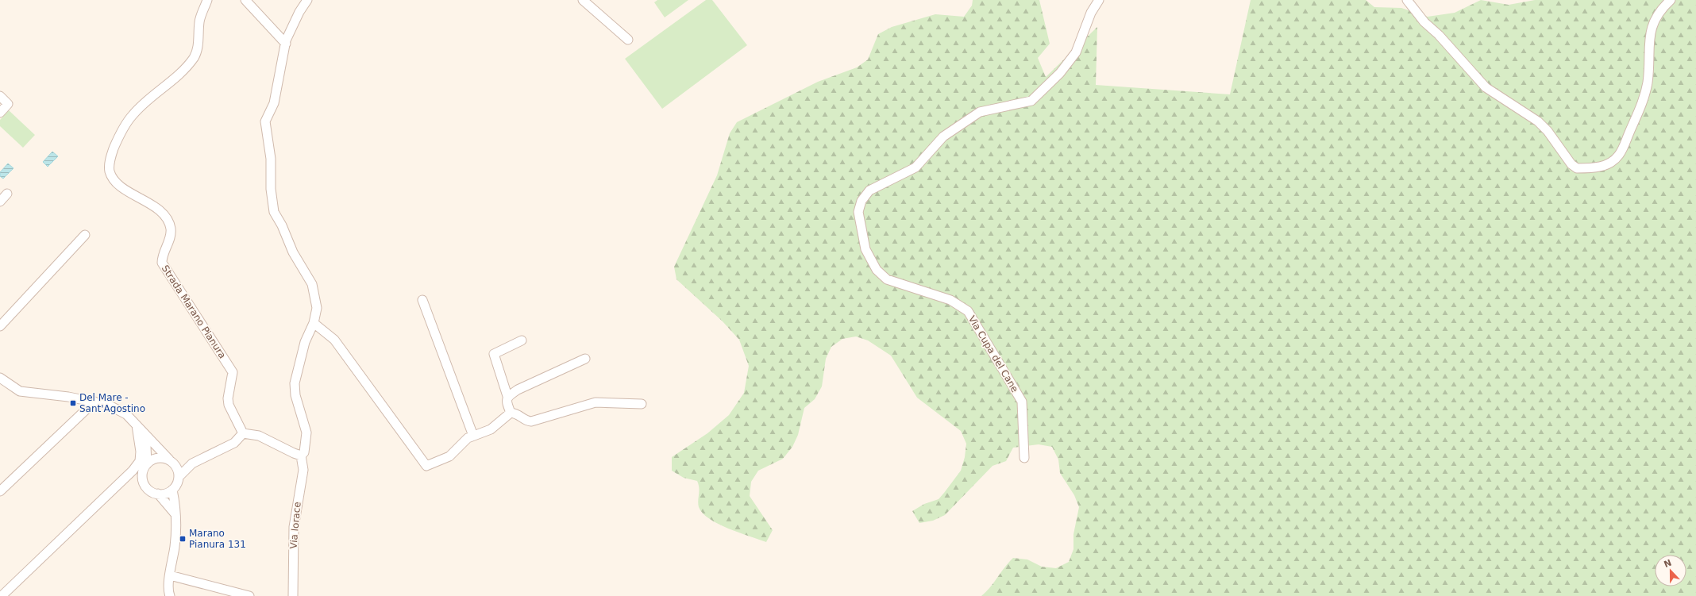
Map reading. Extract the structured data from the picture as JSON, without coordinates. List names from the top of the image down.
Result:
{
  "streets": {
    "street": ["Strada Marano Pianura", "Via Cupa del Cane", "Via Iorace"]
  },
  "places": {
    "transit": ["Del Mare - Sant'Agostino", "Marano Pianura 131"]
  },
  "north": "top"
}
